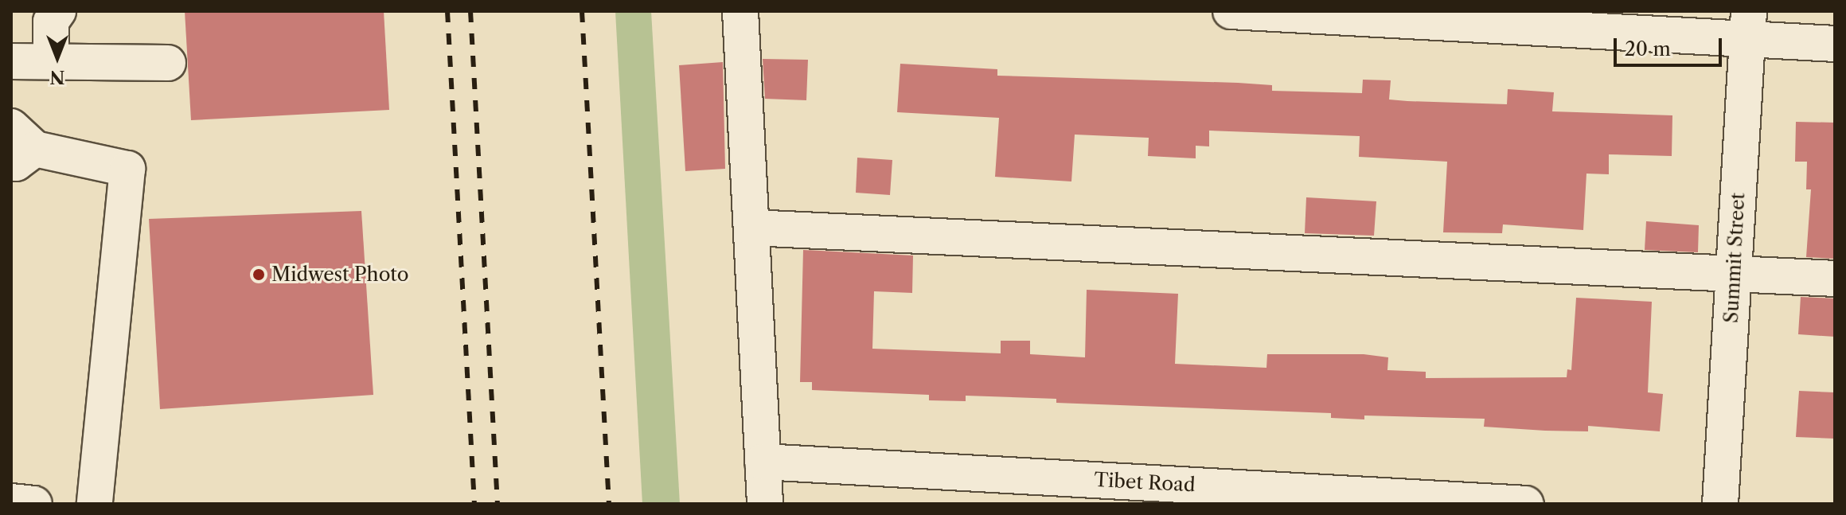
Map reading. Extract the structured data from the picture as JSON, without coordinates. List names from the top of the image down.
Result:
{
  "streets": {
    "street": ["Summit Street", "Tibet Road"]
  },
  "places": ["Midwest Photo"],
  "scale_bar": "20 m",
  "north": "bottom"
}
